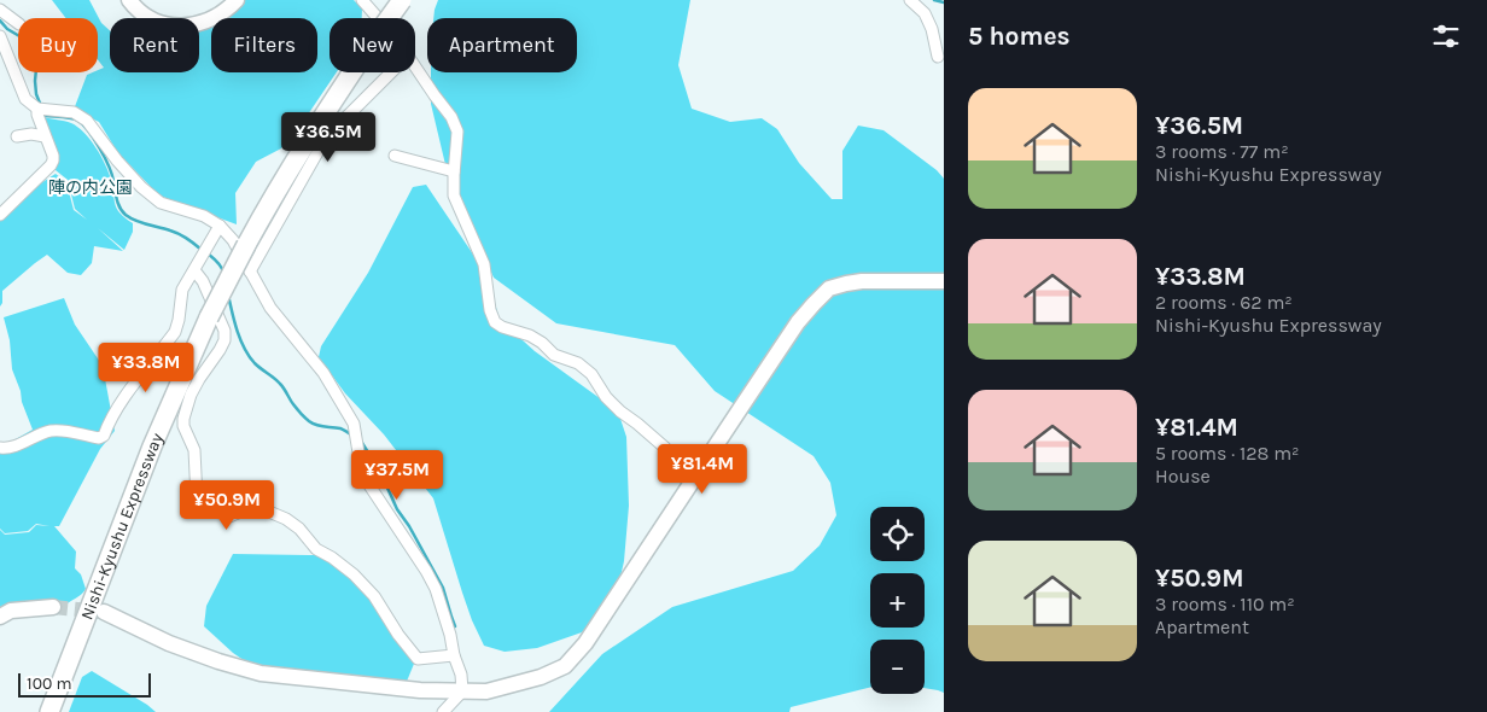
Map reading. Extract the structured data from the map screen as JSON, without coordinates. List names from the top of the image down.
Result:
{
  "streets": {
    "highway": ["Nishi-Kyushu Expressway"]
  },
  "parks": ["陣の内公園"],
  "scale_bar": "100 m",
  "page": {
    "heading": "5 homes",
    "chip": [
      "Buy",
      "Rent",
      "Filters",
      "New",
      "Apartment"
    ],
    "list": [
      {
        "name": "¥36.5M",
        "note": "3 rooms · 77 m² · Nishi-Kyushu Expressway"
      },
      {
        "name": "¥33.8M",
        "note": "2 rooms · 62 m² · Nishi-Kyushu Expressway"
      },
      {
        "name": "¥81.4M",
        "note": "5 rooms · 128 m² · House"
      },
      {
        "name": "¥50.9M",
        "note": "3 rooms · 110 m² · Apartment"
      }
    ],
    "price": [
      "¥36.5M",
      "¥33.8M",
      "¥81.4M",
      "¥37.5M",
      "¥50.9M"
    ],
    "map_buttons": ["+", "−"],
    "scale": "100 m"
  }
}
